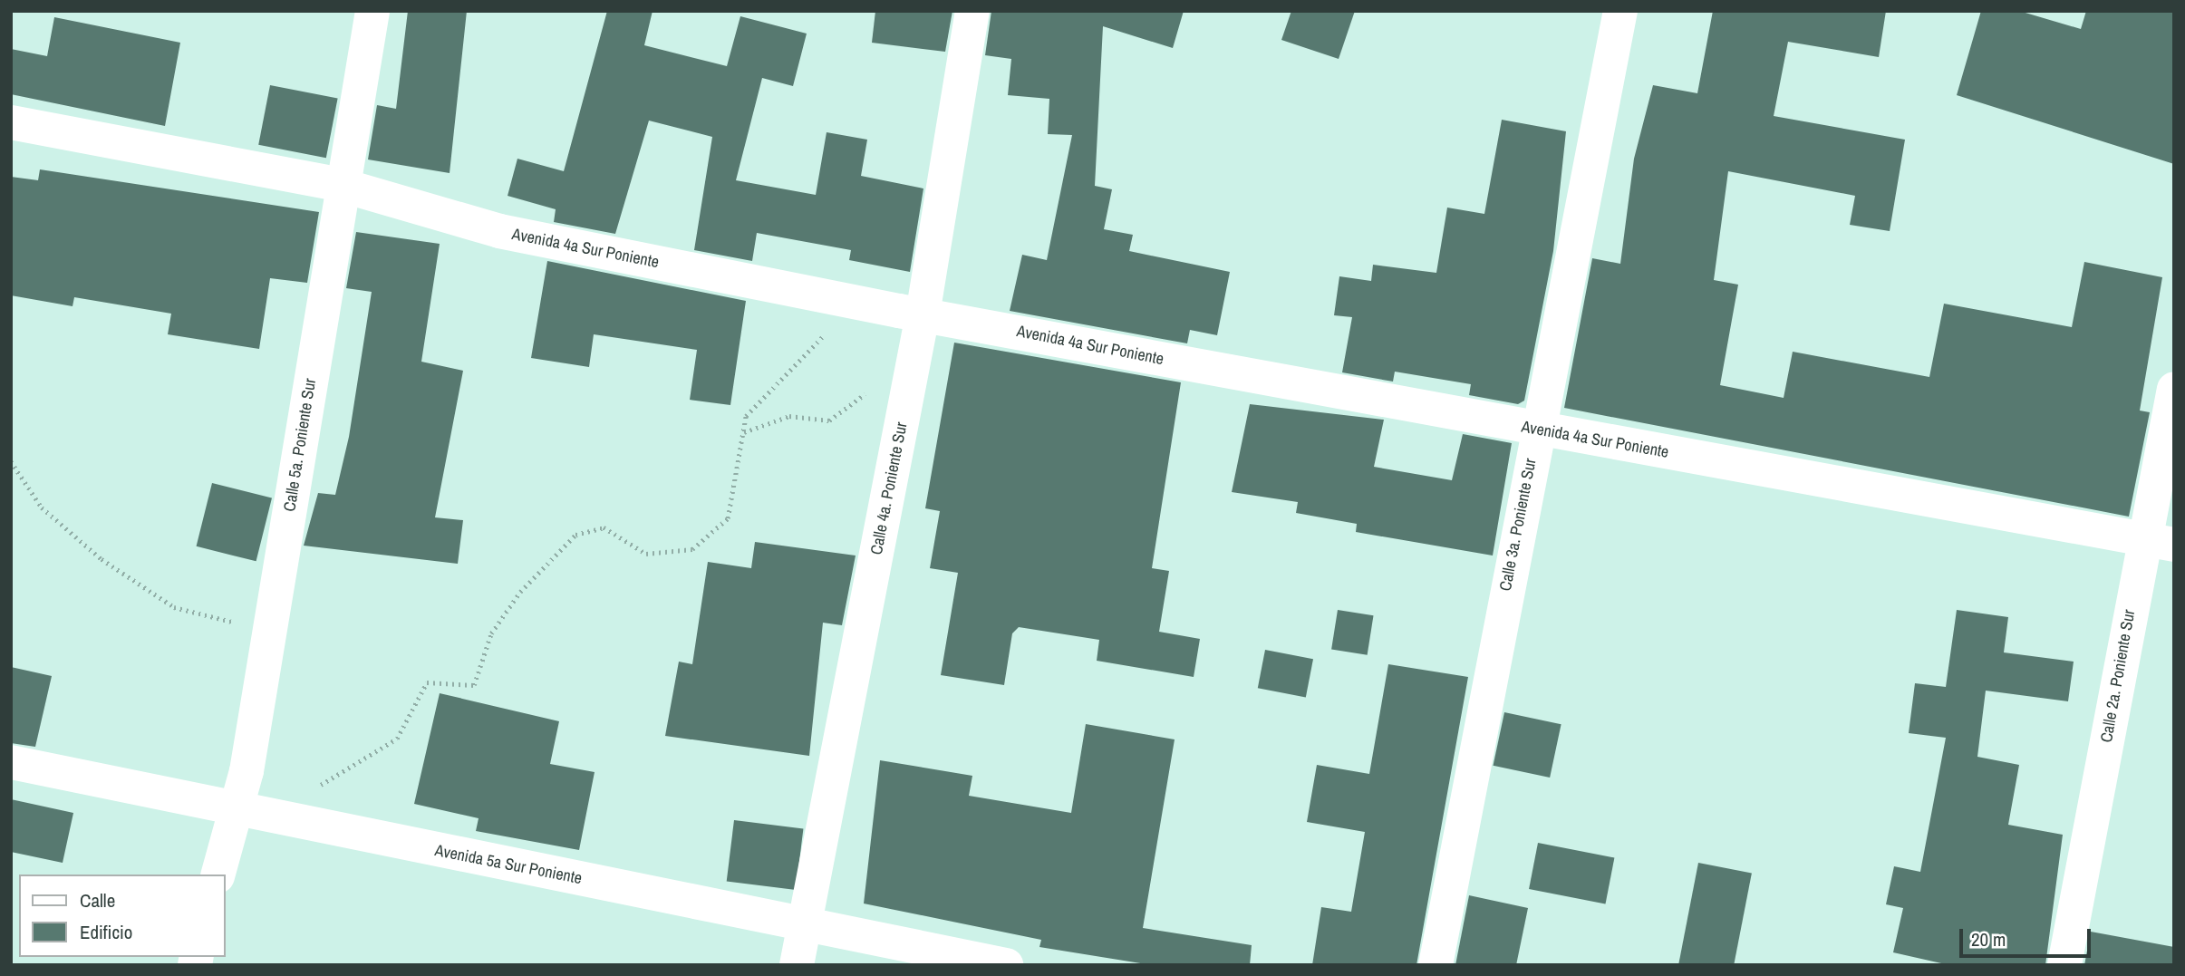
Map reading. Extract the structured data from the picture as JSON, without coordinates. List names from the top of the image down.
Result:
{
  "streets": {
    "street": [
      "Avenida 4a Sur Poniente",
      "Calle 5a. Poniente Sur",
      "Calle 4a. Poniente Sur",
      "Calle 3a. Poniente Sur",
      "Calle 2a. Poniente Sur",
      "Avenida 5a Sur Poniente"
    ]
  },
  "crossings": [
    ["Avenida 4a Sur Poniente", "Calle 5a. Poniente Sur"],
    ["Avenida 4a Sur Poniente", "Calle 4a. Poniente Sur"],
    ["Avenida 4a Sur Poniente", "Calle 3a. Poniente Sur"],
    ["Avenida 4a Sur Poniente", "Calle 2a. Poniente Sur"],
    ["Calle 5a. Poniente Sur", "Avenida 5a Sur Poniente"],
    ["Calle 4a. Poniente Sur", "Avenida 5a Sur Poniente"]
  ],
  "legend": ["Calle", "Edificio"],
  "scale_bar": "20 m"
}
